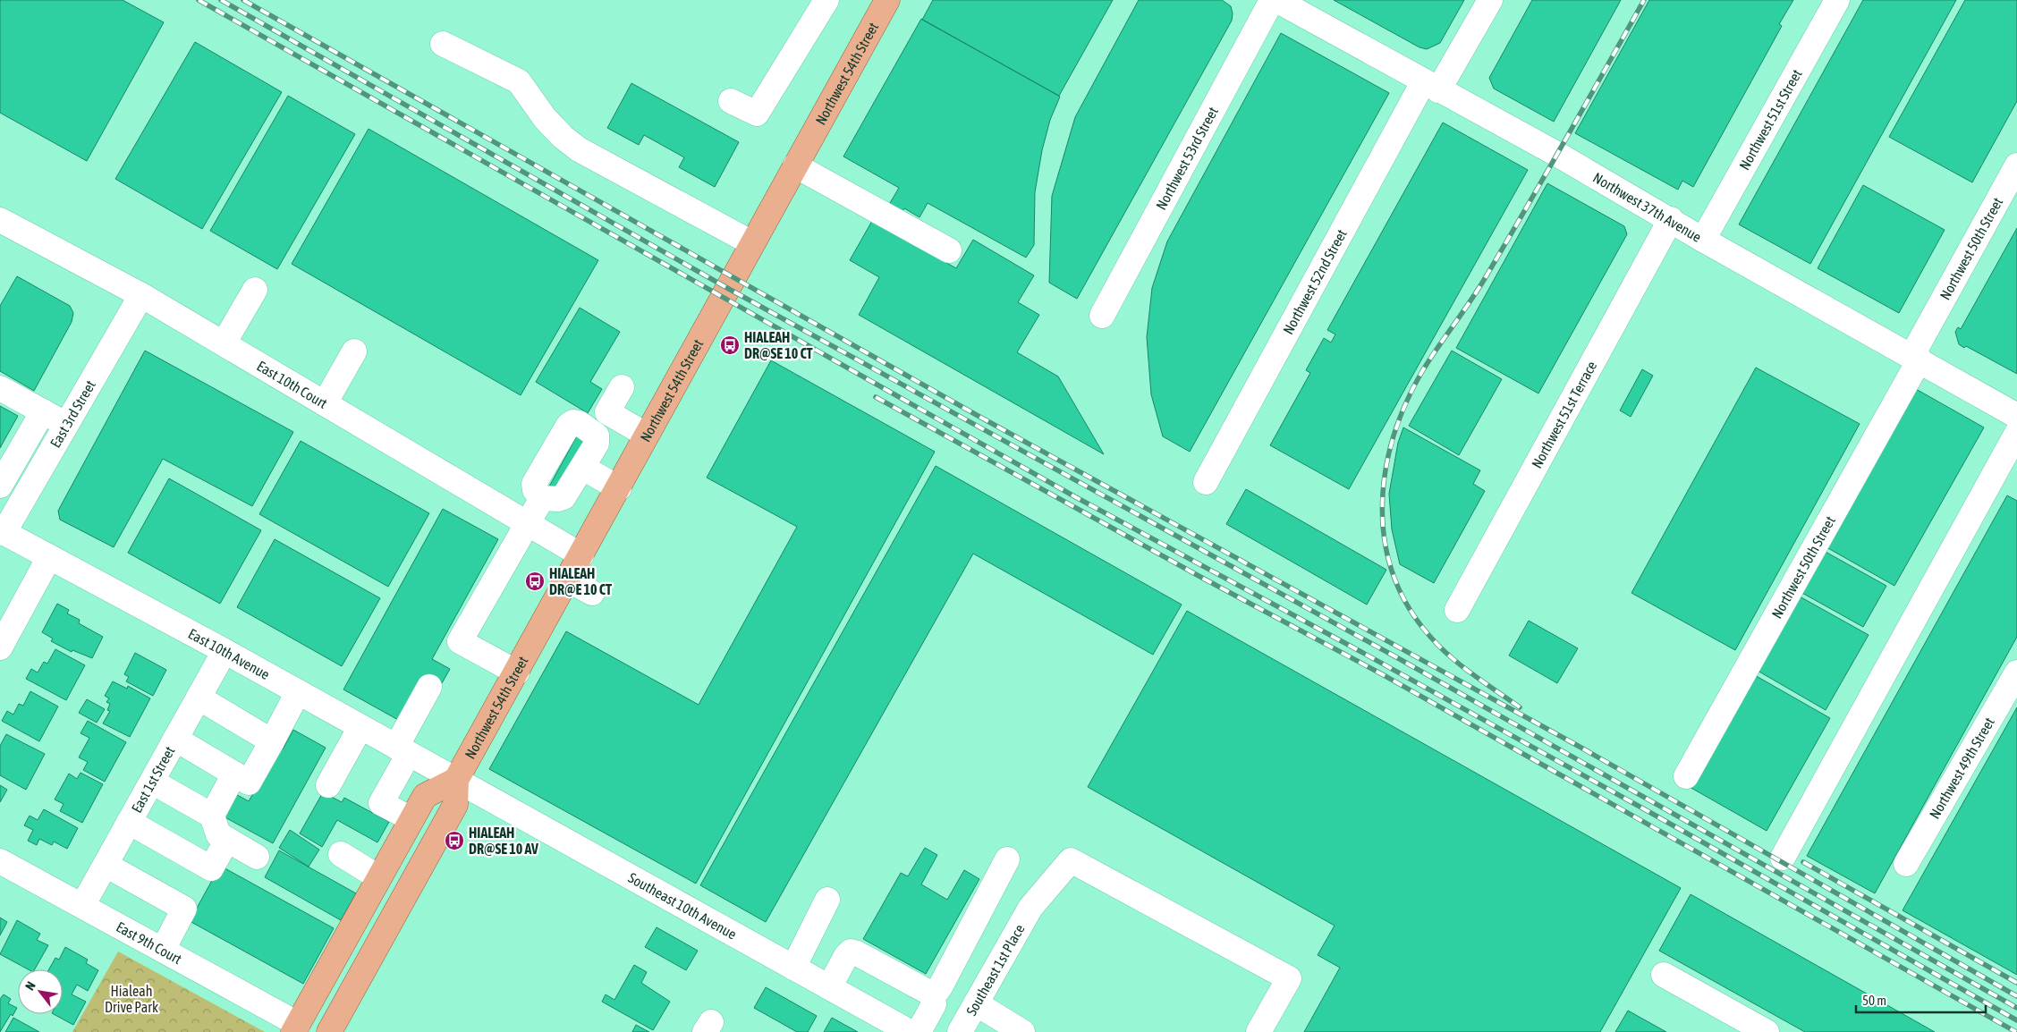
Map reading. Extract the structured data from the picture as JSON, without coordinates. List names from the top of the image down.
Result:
{
  "streets": {
    "main road": ["Northwest 54th Street"],
    "street": [
      "Northwest 51st Street",
      "Northwest 53rd Street",
      "Northwest 37th Avenue",
      "Northwest 50th Street",
      "Northwest 52nd Street",
      "East 10th Court",
      "East 3rd Street",
      "Northwest 51st Terrace",
      "East 10th Avenue",
      "Northwest 49th Street",
      "East 1st Street",
      "Southeast 10th Avenue",
      "East 9th Court",
      "Southeast 1st Place"
    ]
  },
  "crossings": [
    ["Northwest 54th Street", "East 10th Court"],
    ["Northwest 54th Street", "East 10th Avenue"],
    ["Northwest 54th Street", "Southeast 10th Avenue"],
    ["Northwest 51st Street", "Northwest 37th Avenue"],
    ["Northwest 37th Avenue", "Northwest 50th Street"],
    ["Northwest 37th Avenue", "Northwest 52nd Street"],
    ["Northwest 37th Avenue", "Northwest 51st Terrace"],
    ["East 10th Court", "East 3rd Street"],
    ["East 3rd Street", "East 10th Avenue"],
    ["East 10th Avenue", "East 1st Street"],
    ["East 10th Avenue", "Southeast 10th Avenue"],
    ["East 1st Street", "East 9th Court"]
  ],
  "parks": ["Hialeah Drive Park"],
  "places": {
    "bus stop": ["HIALEAH DR@SE 10 CT", "HIALEAH DR@E 10 CT", "HIALEAH DR@SE 10 AV"]
  },
  "scale_bar": "50 m",
  "north": "top left"
}
